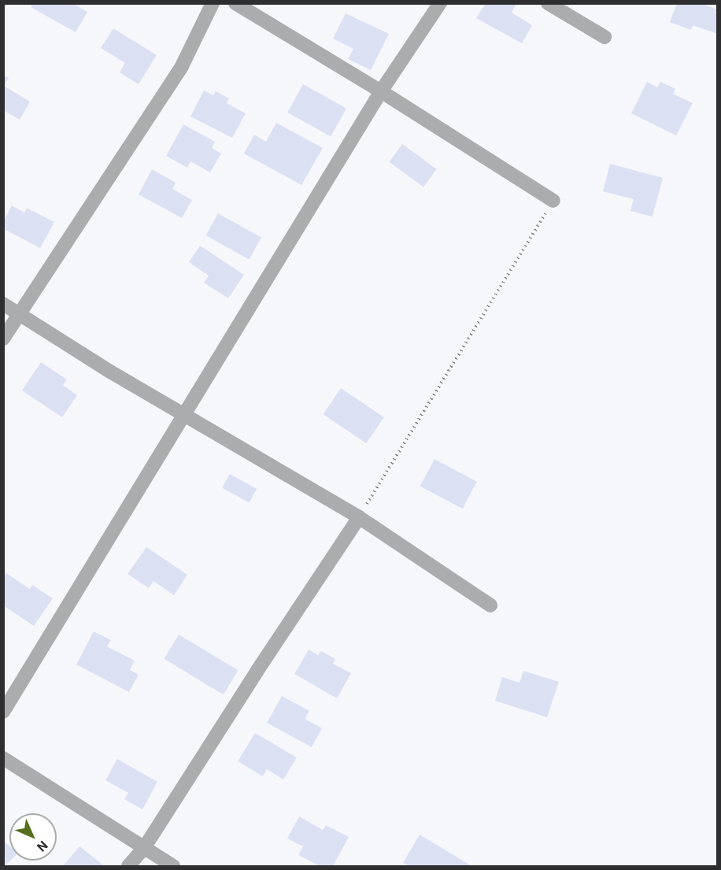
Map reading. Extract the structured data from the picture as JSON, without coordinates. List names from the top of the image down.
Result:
{
  "north": "bottom right"
}
